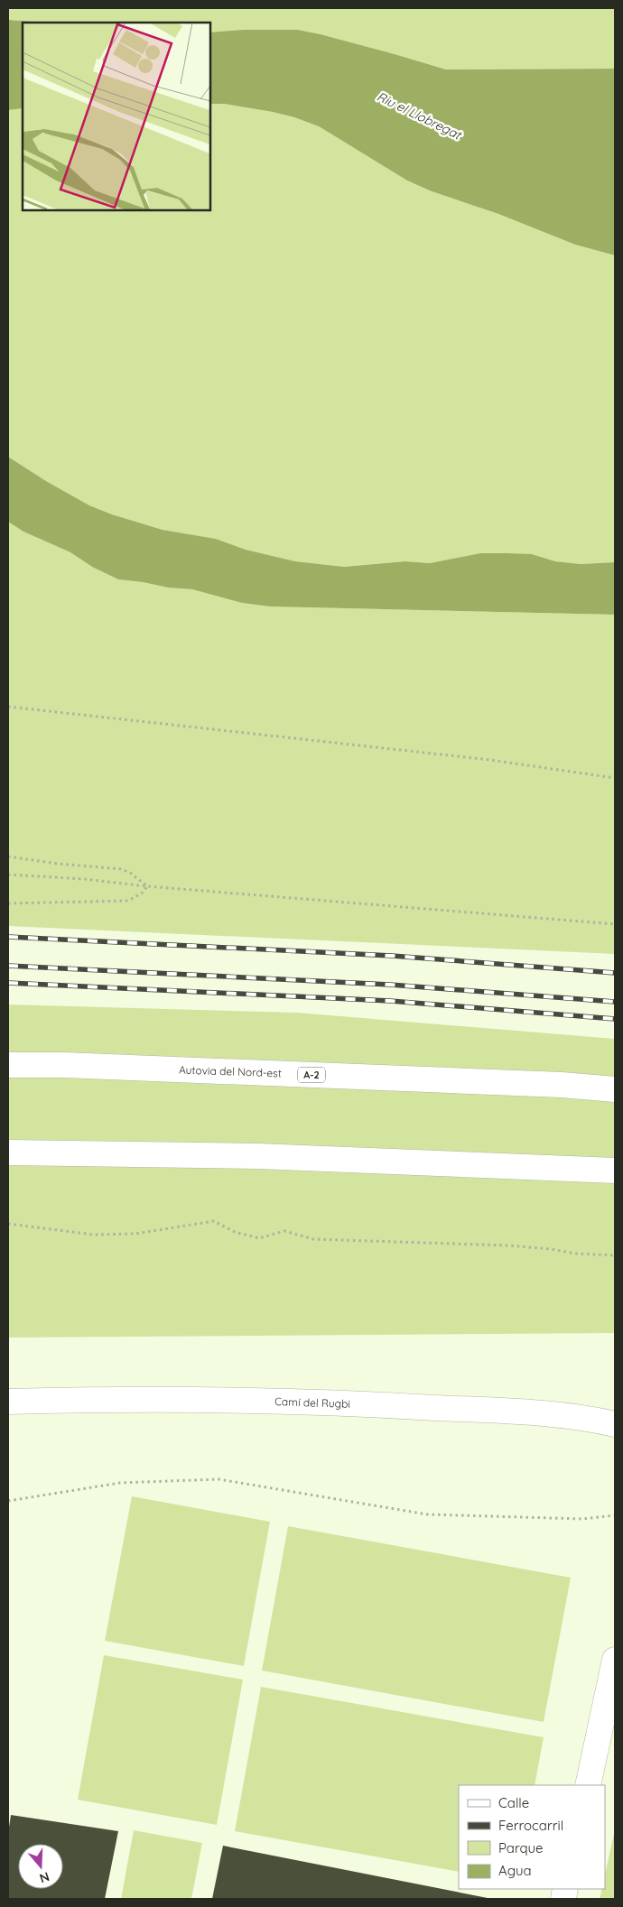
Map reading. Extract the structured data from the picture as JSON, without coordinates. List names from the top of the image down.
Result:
{
  "streets": {
    "main road": ["Autovia del Nord-est", "A-2", "Camí del Rugbi"]
  },
  "water": ["Riu el Llobregat"],
  "legend": [
    "Calle",
    "Ferrocarril",
    "Parque",
    "Agua"
  ],
  "north": "bottom"
}
